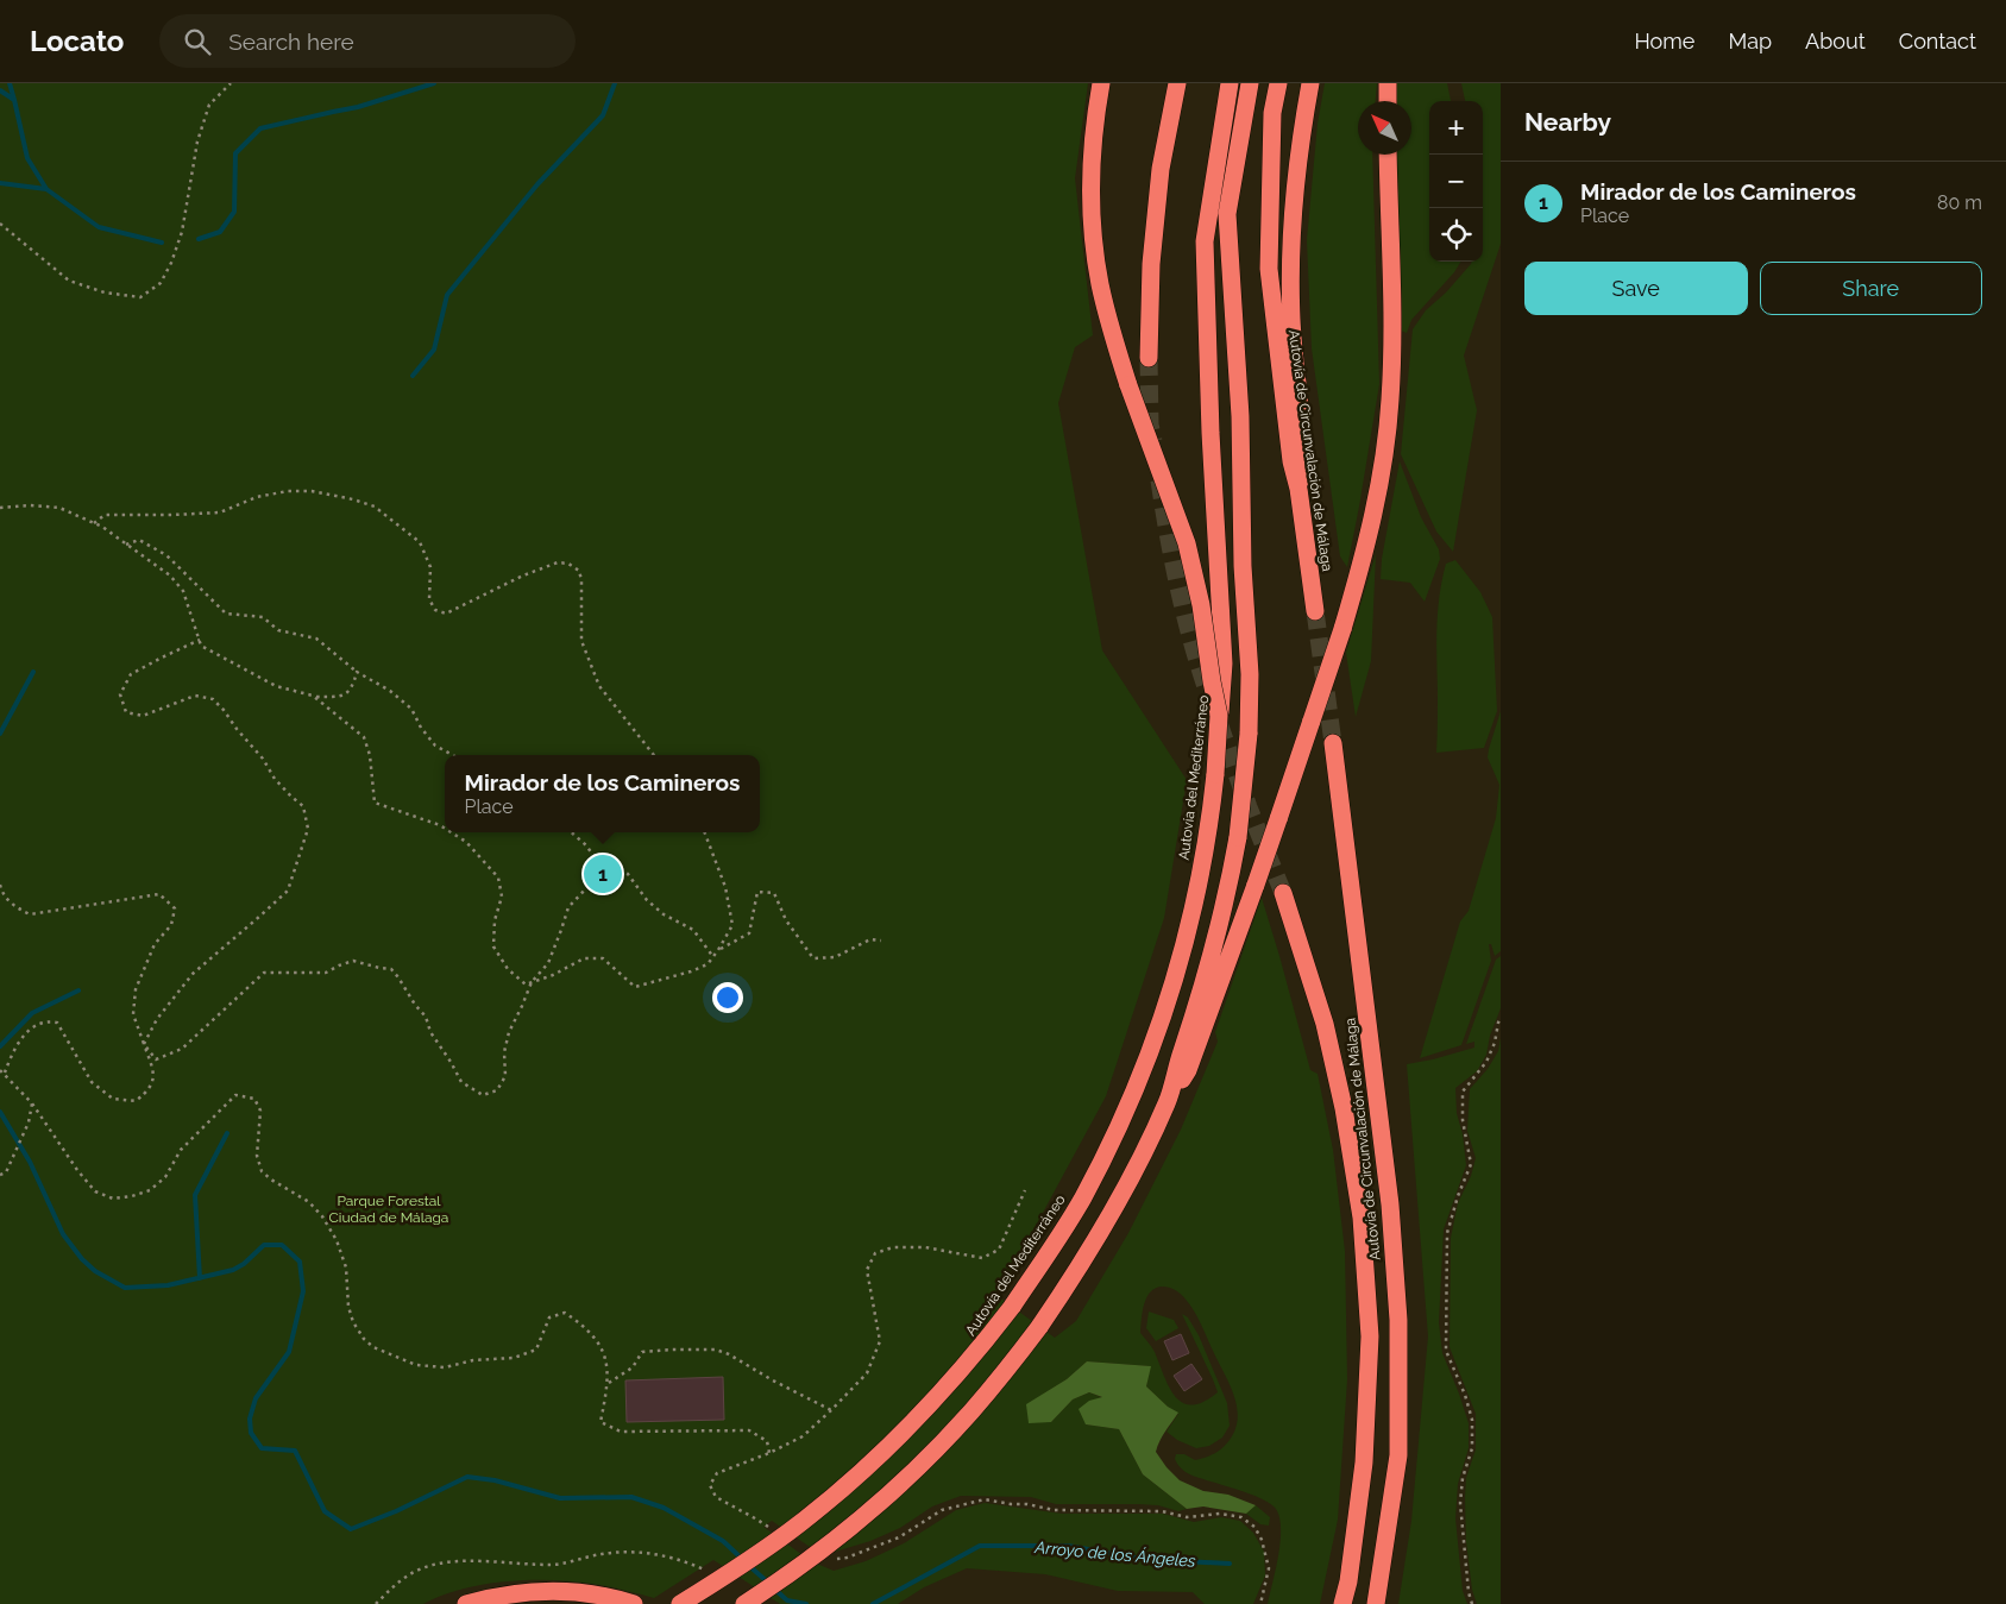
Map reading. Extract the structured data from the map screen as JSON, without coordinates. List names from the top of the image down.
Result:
{
  "streets": {
    "highway": ["Autovía de Circunvalación de Málaga", "Autovía del Mediterráneo"]
  },
  "water": ["Arroyo de los Ángeles"],
  "parks": ["Parque Forestal Ciudad de Málaga"],
  "north": "top left",
  "page": {
    "header": "Locato",
    "search": "Search here",
    "nav": [
      "Home",
      "Map",
      "About",
      "Contact"
    ],
    "heading": "Nearby",
    "map_buttons": ["+", "−"],
    "list": [
      {
        "mark": "1",
        "name": "Mirador de los Camineros",
        "note": "Place",
        "value": "80 m"
      }
    ],
    "buttons": ["Save", "Share"],
    "popup": ["Mirador de los Camineros", "Place"],
    "pins": "1"
  }
}
